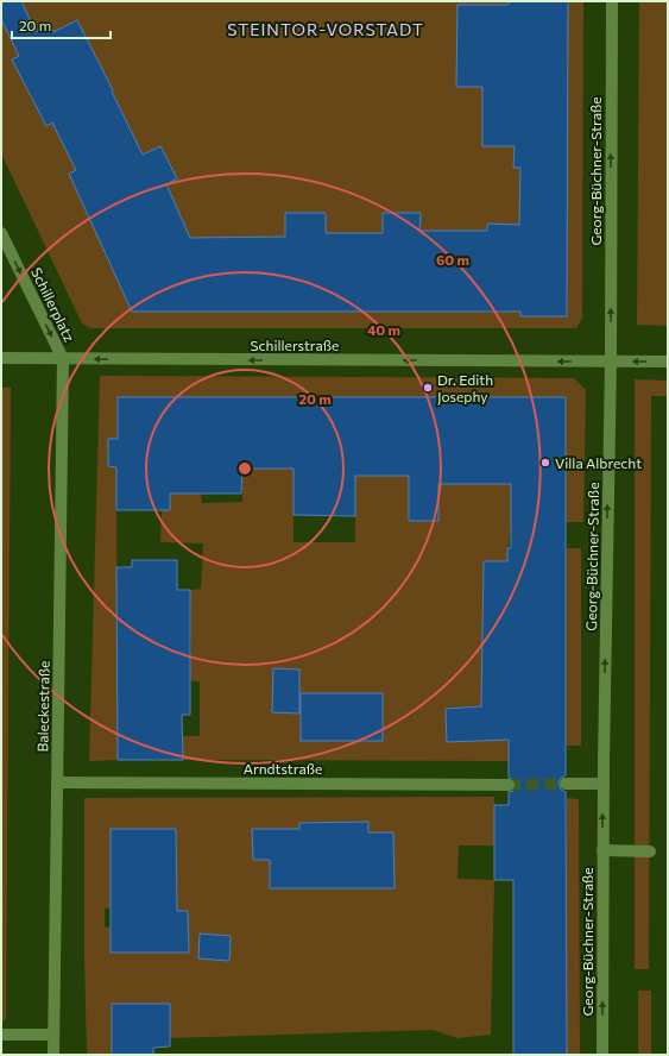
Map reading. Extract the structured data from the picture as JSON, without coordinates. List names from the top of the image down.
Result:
{
  "streets": {
    "street": [
      "Georg-Büchner-Straße",
      "Schillerplatz",
      "Schillerstraße",
      "Baleckestraße",
      "Arndtstraße"
    ]
  },
  "crossings": [
    ["Georg-Büchner-Straße", "Schillerstraße"],
    ["Schillerplatz", "Schillerstraße"],
    ["Schillerplatz", "Baleckestraße"],
    ["Schillerstraße", "Baleckestraße"],
    ["Baleckestraße", "Arndtstraße"]
  ],
  "one_way": ["Georg-Büchner-Straße", "Schillerplatz", "Schillerstraße"],
  "districts": ["STEINTOR-VORSTADT"],
  "places": ["Dr. Edith Josephy", "Villa Albrecht"],
  "scale_bar": "20 m",
  "rings": ["60 m", "40 m", "20 m"]
}
